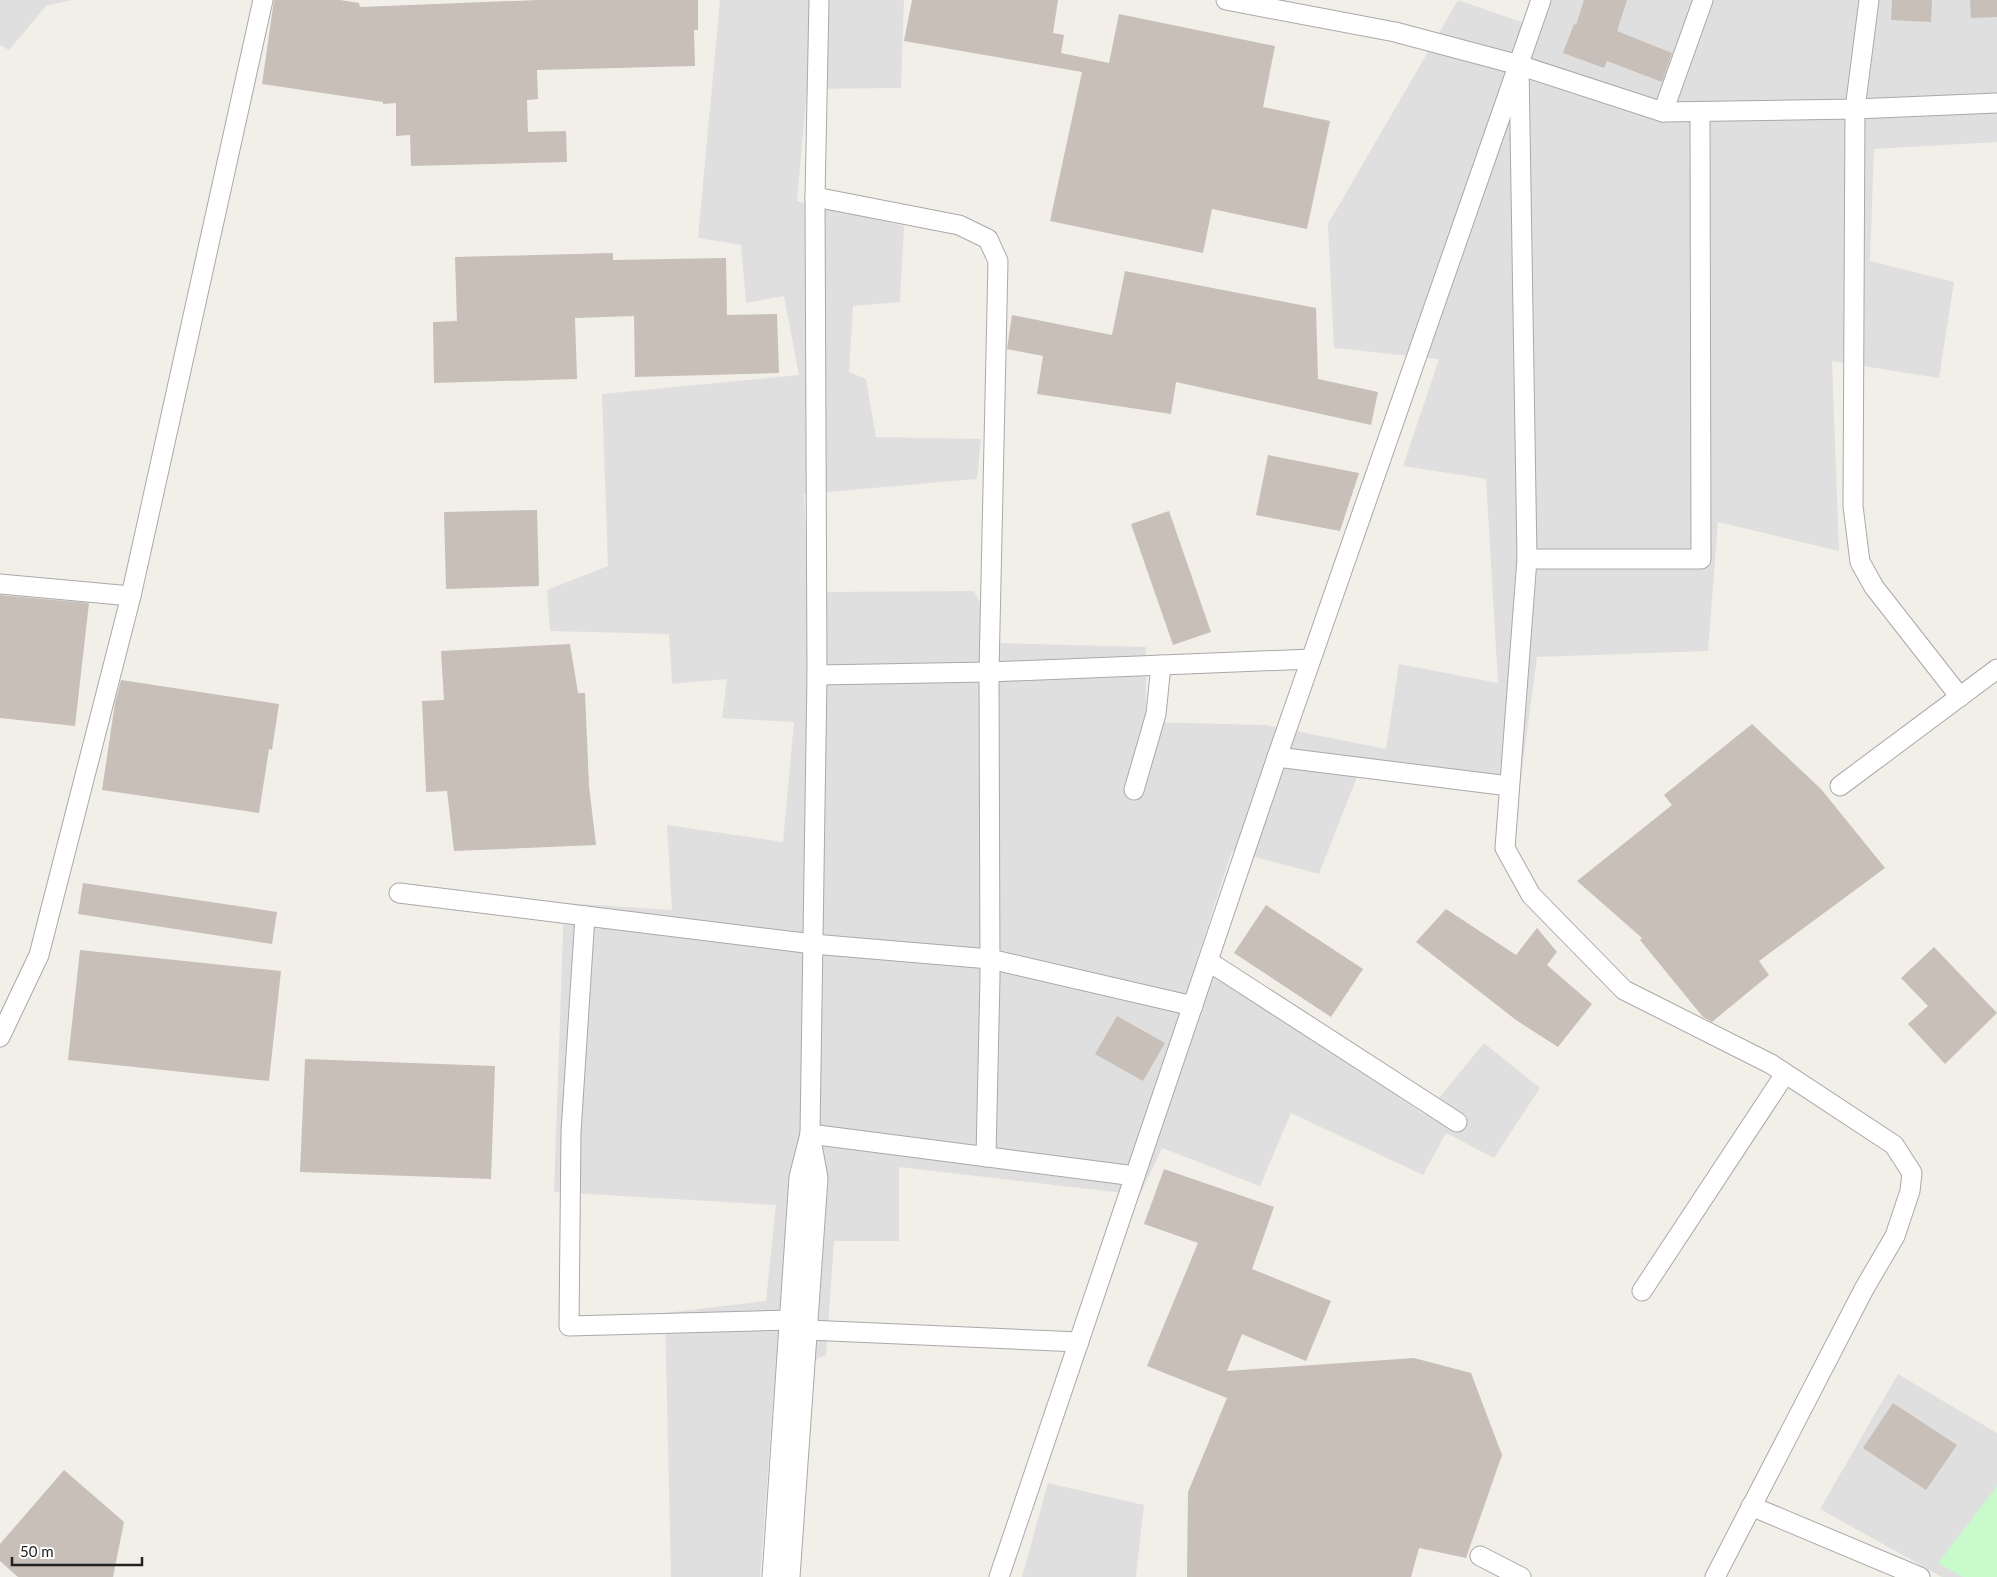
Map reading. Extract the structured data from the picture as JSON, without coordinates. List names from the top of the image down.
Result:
{
  "scale_bar": "50 m"
}
